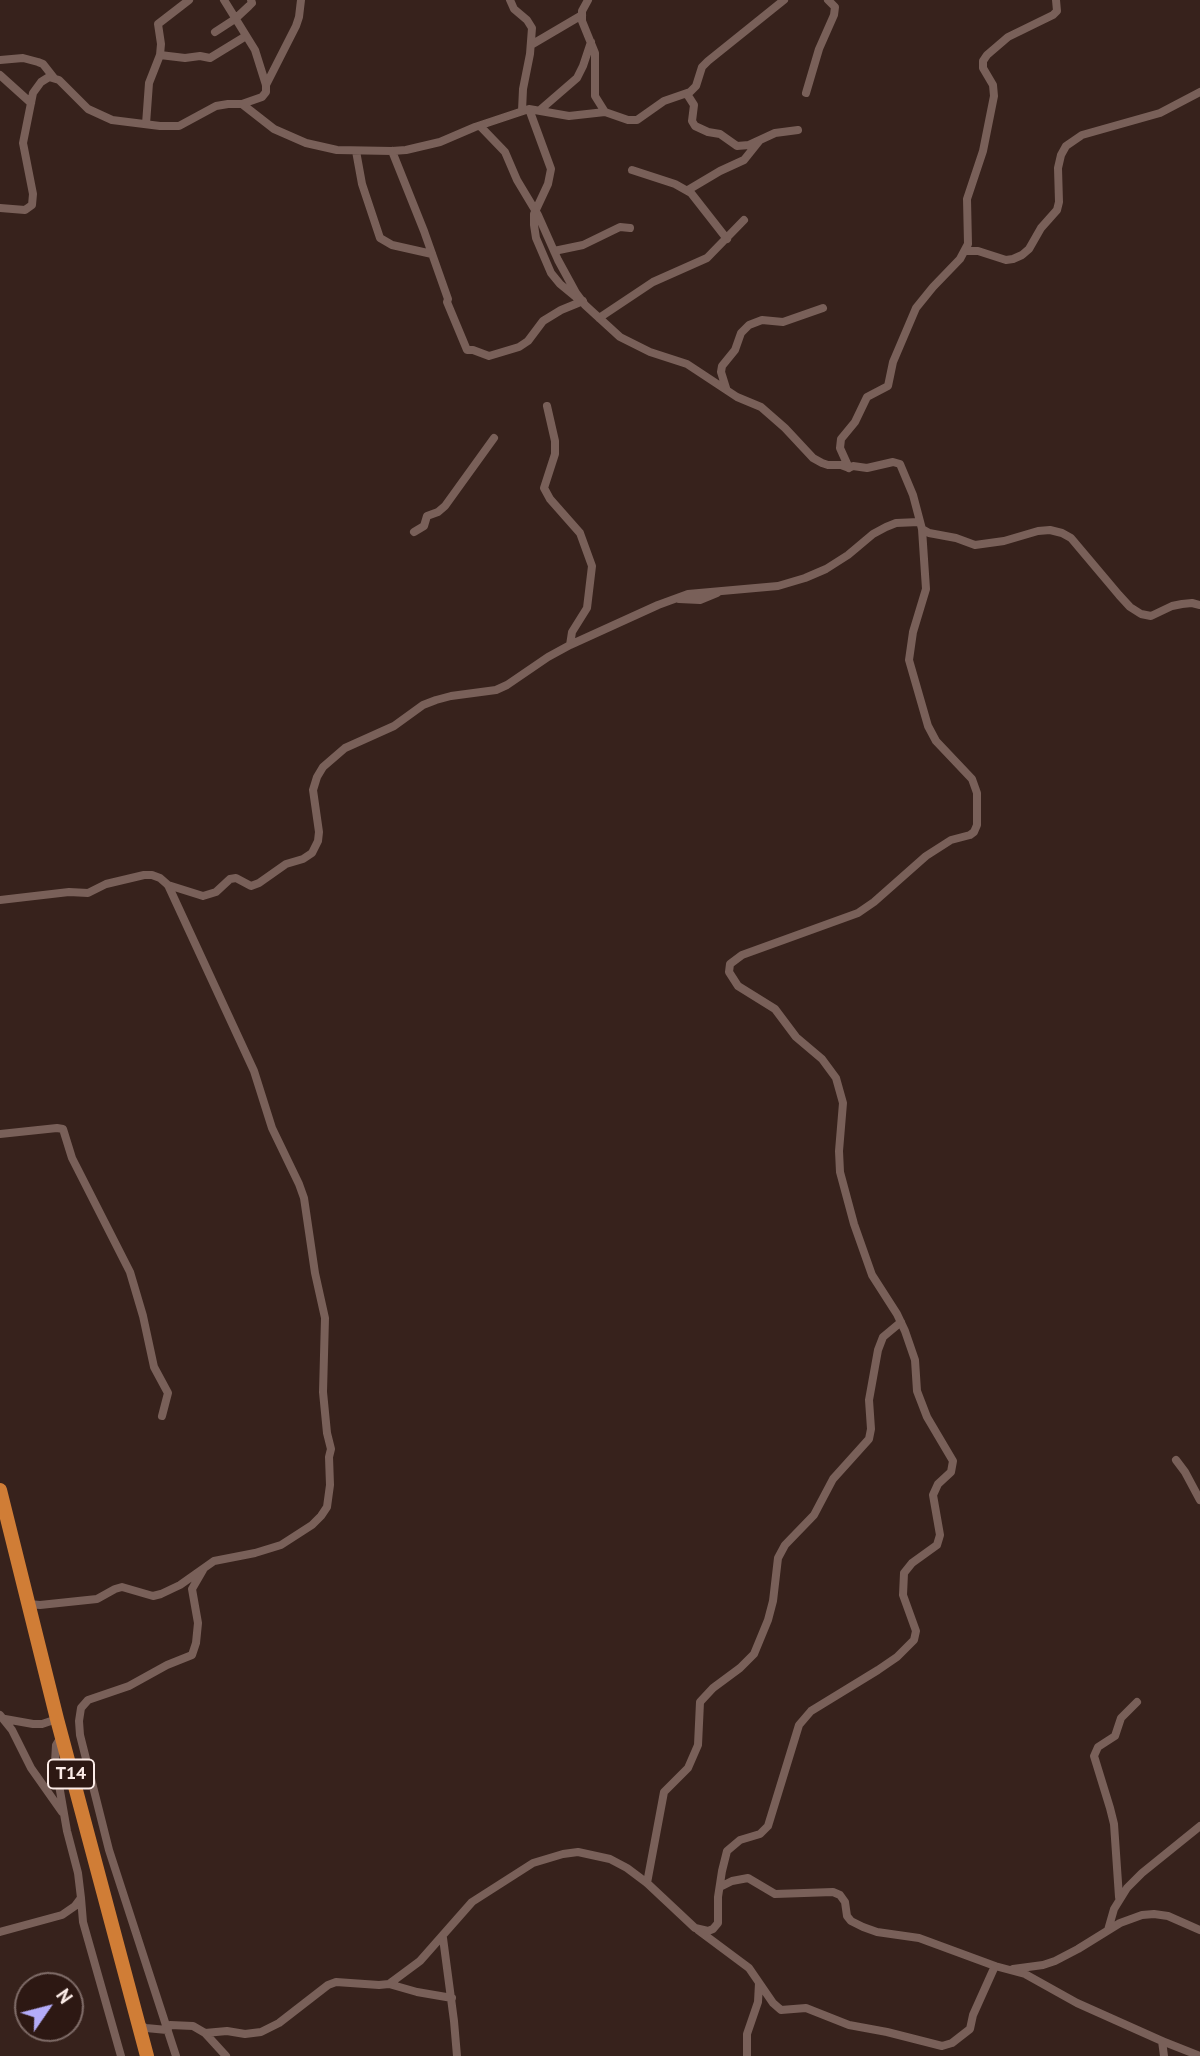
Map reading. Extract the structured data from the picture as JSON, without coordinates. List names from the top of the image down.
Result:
{
  "streets": {
    "highway": ["T14"]
  },
  "north": "top right"
}
